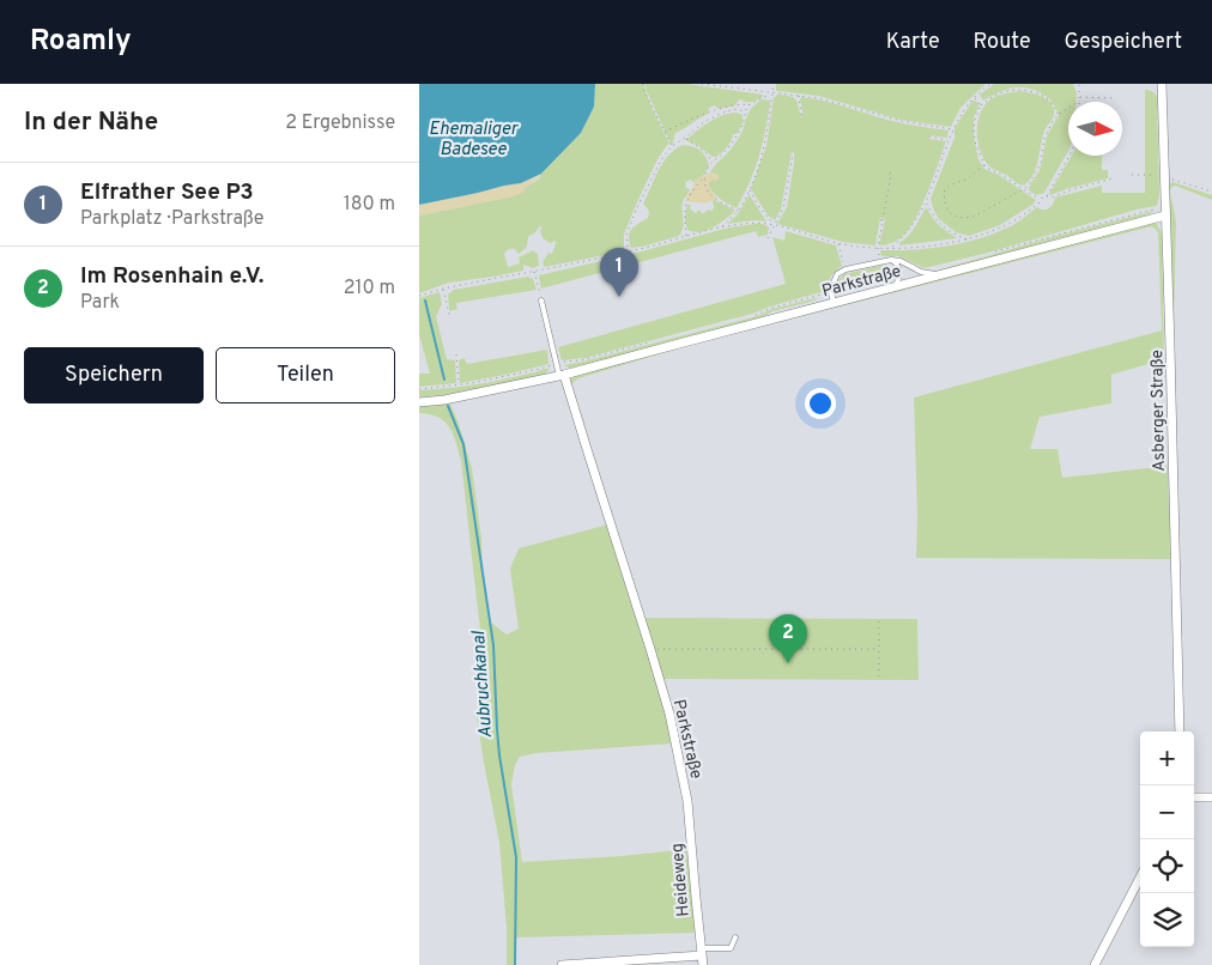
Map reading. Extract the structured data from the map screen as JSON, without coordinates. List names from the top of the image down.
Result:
{
  "streets": {
    "street": ["Parkstraße", "Asberger Straße", "Heideweg"]
  },
  "crossings": [
    ["Parkstraße", "Asberger Straße"],
    ["Parkstraße", "Heideweg"]
  ],
  "water": ["Ehemaliger Badesee", "Aubruchkanal"],
  "north": "right",
  "page": {
    "header": "Roamly",
    "nav": ["Karte", "Route", "Gespeichert"],
    "heading": ["In der Nähe", "2 Ergebnisse"],
    "list": [
      {
        "mark": "1",
        "name": "Elfrather See P3",
        "note": "Parkplatz · Parkstraße",
        "value": "180 m"
      },
      {
        "mark": "2",
        "name": "Im Rosenhain e.V.",
        "note": "Park",
        "value": "210 m"
      }
    ],
    "pins": ["1", "2"],
    "buttons": ["Speichern", "Teilen"],
    "map_buttons": ["+", "−"]
  }
}
